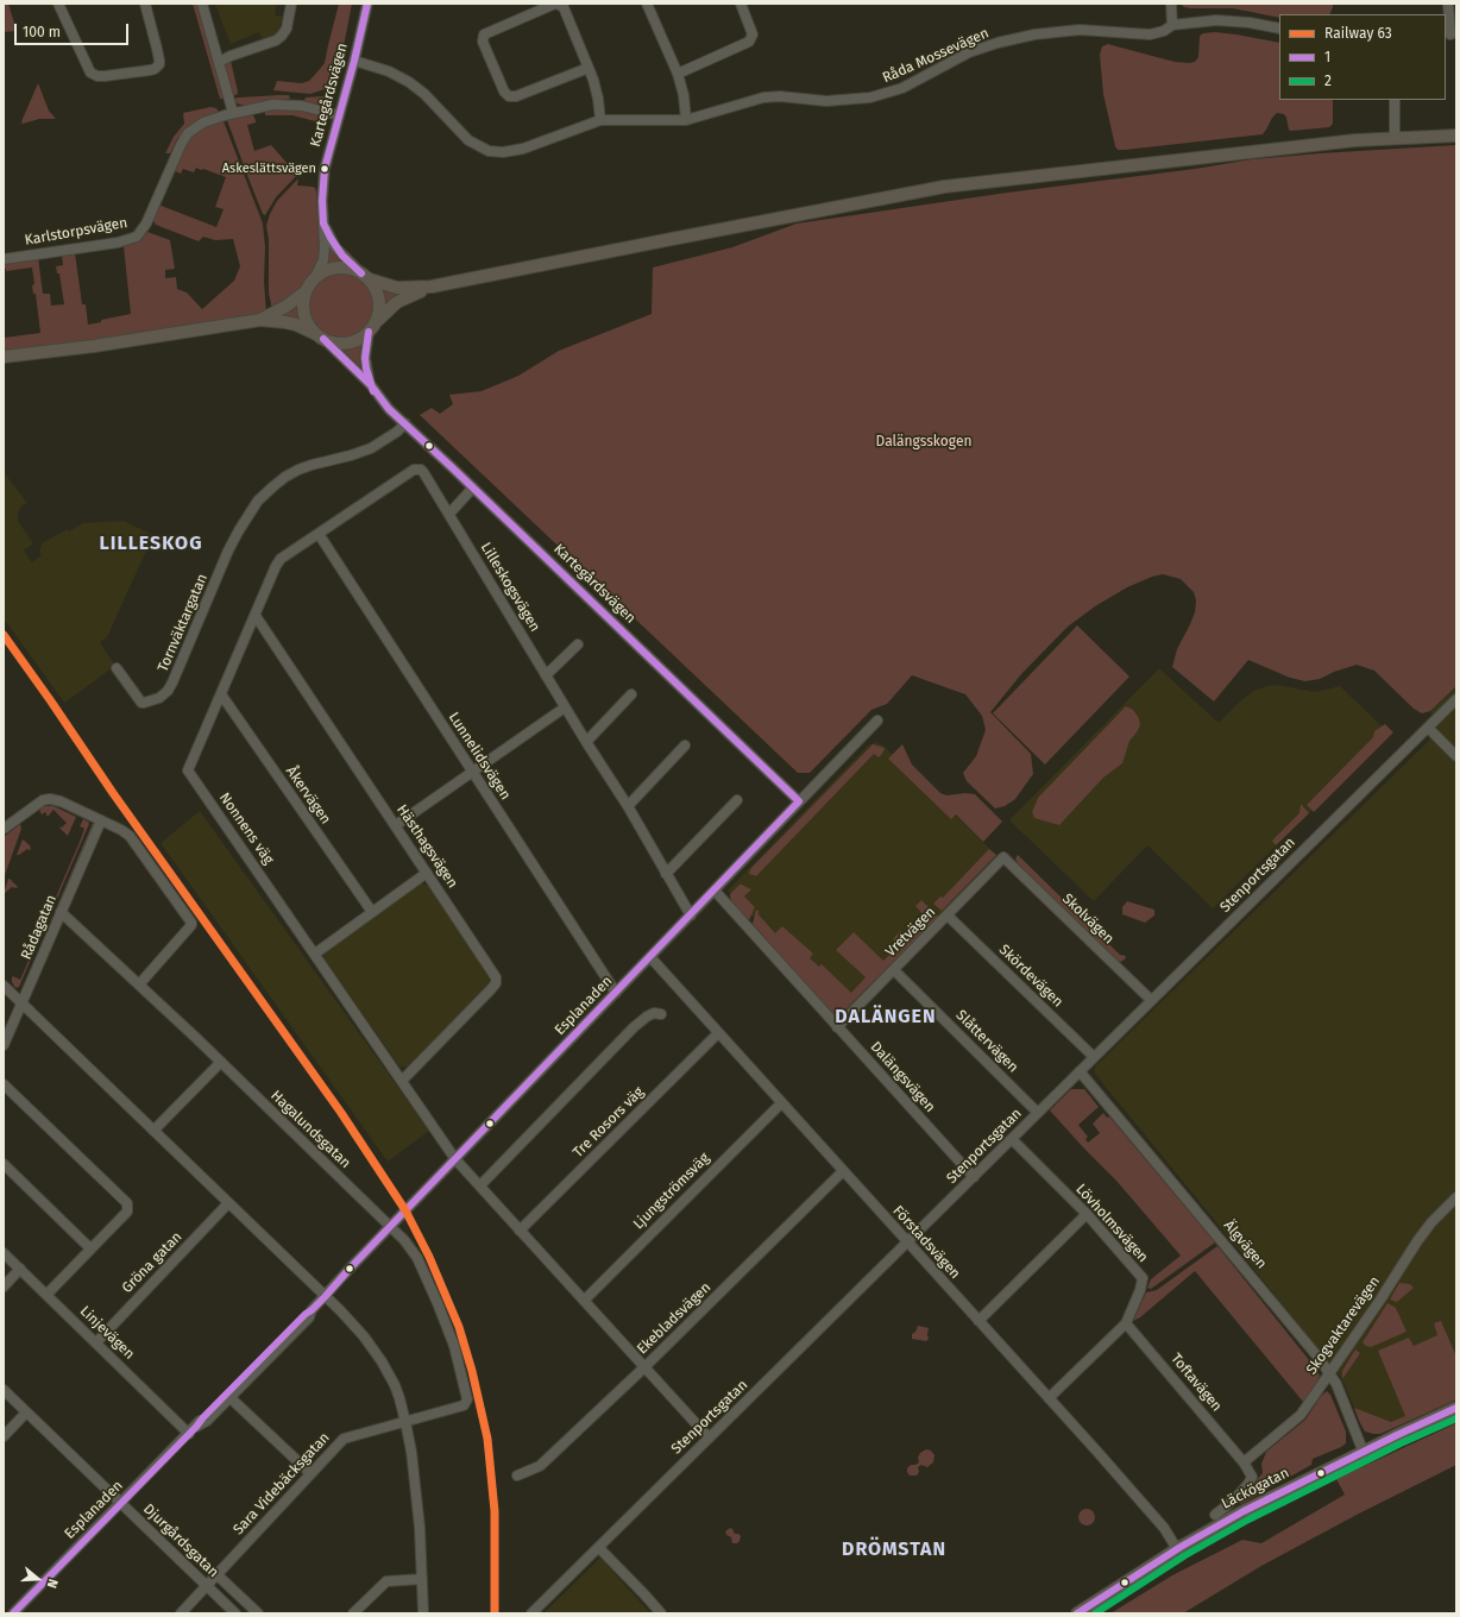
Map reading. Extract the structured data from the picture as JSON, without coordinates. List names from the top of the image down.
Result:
{
  "streets": {
    "main road": ["Läckögatan"],
    "street": [
      "Råda Mossevägen",
      "Kartegårdsvägen",
      "Karlstorpsvägen",
      "Lilleskogsvägen",
      "Tornväktargatan",
      "Lunnelidsvägen",
      "Åkervägen",
      "Nonnens väg",
      "Hästhagsvägen",
      "Stenportsgatan",
      "Skolvägen",
      "Rådagatan",
      "Vretvägen",
      "Skördevägen",
      "Esplanaden",
      "Slåttervägen",
      "Dalängsvägen",
      "Tre Rosors väg",
      "Hagalundsgatan",
      "Ljungströmsväg",
      "Lövholmsvägen",
      "Förstadsvägen",
      "Älgvägen",
      "Gröna gatan",
      "Ekebladsvägen",
      "Skogvaktarevägen",
      "Linjevägen",
      "Toftavägen",
      "Sara Videbäcksgatan",
      "Djurgårdsgatan"
    ]
  },
  "crossings": [
    ["Råda Mossevägen", "Kartegårdsvägen"],
    ["Kartegårdsvägen", "Karlstorpsvägen"],
    ["Kartegårdsvägen", "Tornväktargatan"],
    ["Kartegårdsvägen", "Esplanaden"],
    ["Lilleskogsvägen", "Lunnelidsvägen"],
    ["Lilleskogsvägen", "Esplanaden"],
    ["Lunnelidsvägen", "Esplanaden"],
    ["Åkervägen", "Nonnens väg"],
    ["Nonnens väg", "Hästhagsvägen"],
    ["Nonnens väg", "Stenportsgatan"],
    ["Nonnens väg", "Esplanaden"],
    ["Nonnens väg", "Tre Rosors väg"],
    ["Nonnens väg", "Ljungströmsväg"],
    ["Nonnens väg", "Ekebladsvägen"],
    ["Stenportsgatan", "Skolvägen"],
    ["Stenportsgatan", "Skördevägen"],
    ["Stenportsgatan", "Slåttervägen"],
    ["Stenportsgatan", "Dalängsvägen"],
    ["Stenportsgatan", "Lövholmsvägen"],
    ["Stenportsgatan", "Förstadsvägen"],
    ["Stenportsgatan", "Älgvägen"],
    ["Skolvägen", "Vretvägen"],
    ["Rådagatan", "Hagalundsgatan"],
    ["Vretvägen", "Skördevägen"],
    ["Vretvägen", "Slåttervägen"],
    ["Vretvägen", "Dalängsvägen"],
    ["Esplanaden", "Dalängsvägen"],
    ["Esplanaden", "Hagalundsgatan"],
    ["Esplanaden", "Förstadsvägen"],
    ["Esplanaden", "Linjevägen"],
    ["Esplanaden", "Djurgårdsgatan"],
    ["Tre Rosors väg", "Förstadsvägen"],
    ["Hagalundsgatan", "Sara Videbäcksgatan"],
    ["Ljungströmsväg", "Förstadsvägen"],
    ["Lövholmsvägen", "Förstadsvägen"],
    ["Lövholmsvägen", "Toftavägen"],
    ["Förstadsvägen", "Ekebladsvägen"],
    ["Förstadsvägen", "Läckögatan"],
    ["Älgvägen", "Skogvaktarevägen"],
    ["Älgvägen", "Läckögatan"],
    ["Gröna gatan", "Linjevägen"],
    ["Skogvaktarevägen", "Toftavägen"],
    ["Skogvaktarevägen", "Läckögatan"],
    ["Toftavägen", "Läckögatan"],
    ["Sara Videbäcksgatan", "Djurgårdsgatan"]
  ],
  "districts": ["LILLESKOG", "DALÄNGEN", "DRÖMSTAN"],
  "parks": ["Dalängsskogen"],
  "places": ["Askeslättsvägen"],
  "lines": ["transit line 1", "rail line 63", "transit line 2"],
  "legend": ["Railway 63", "1", "2"],
  "scale_bar": "100 m",
  "north": "right"
}
